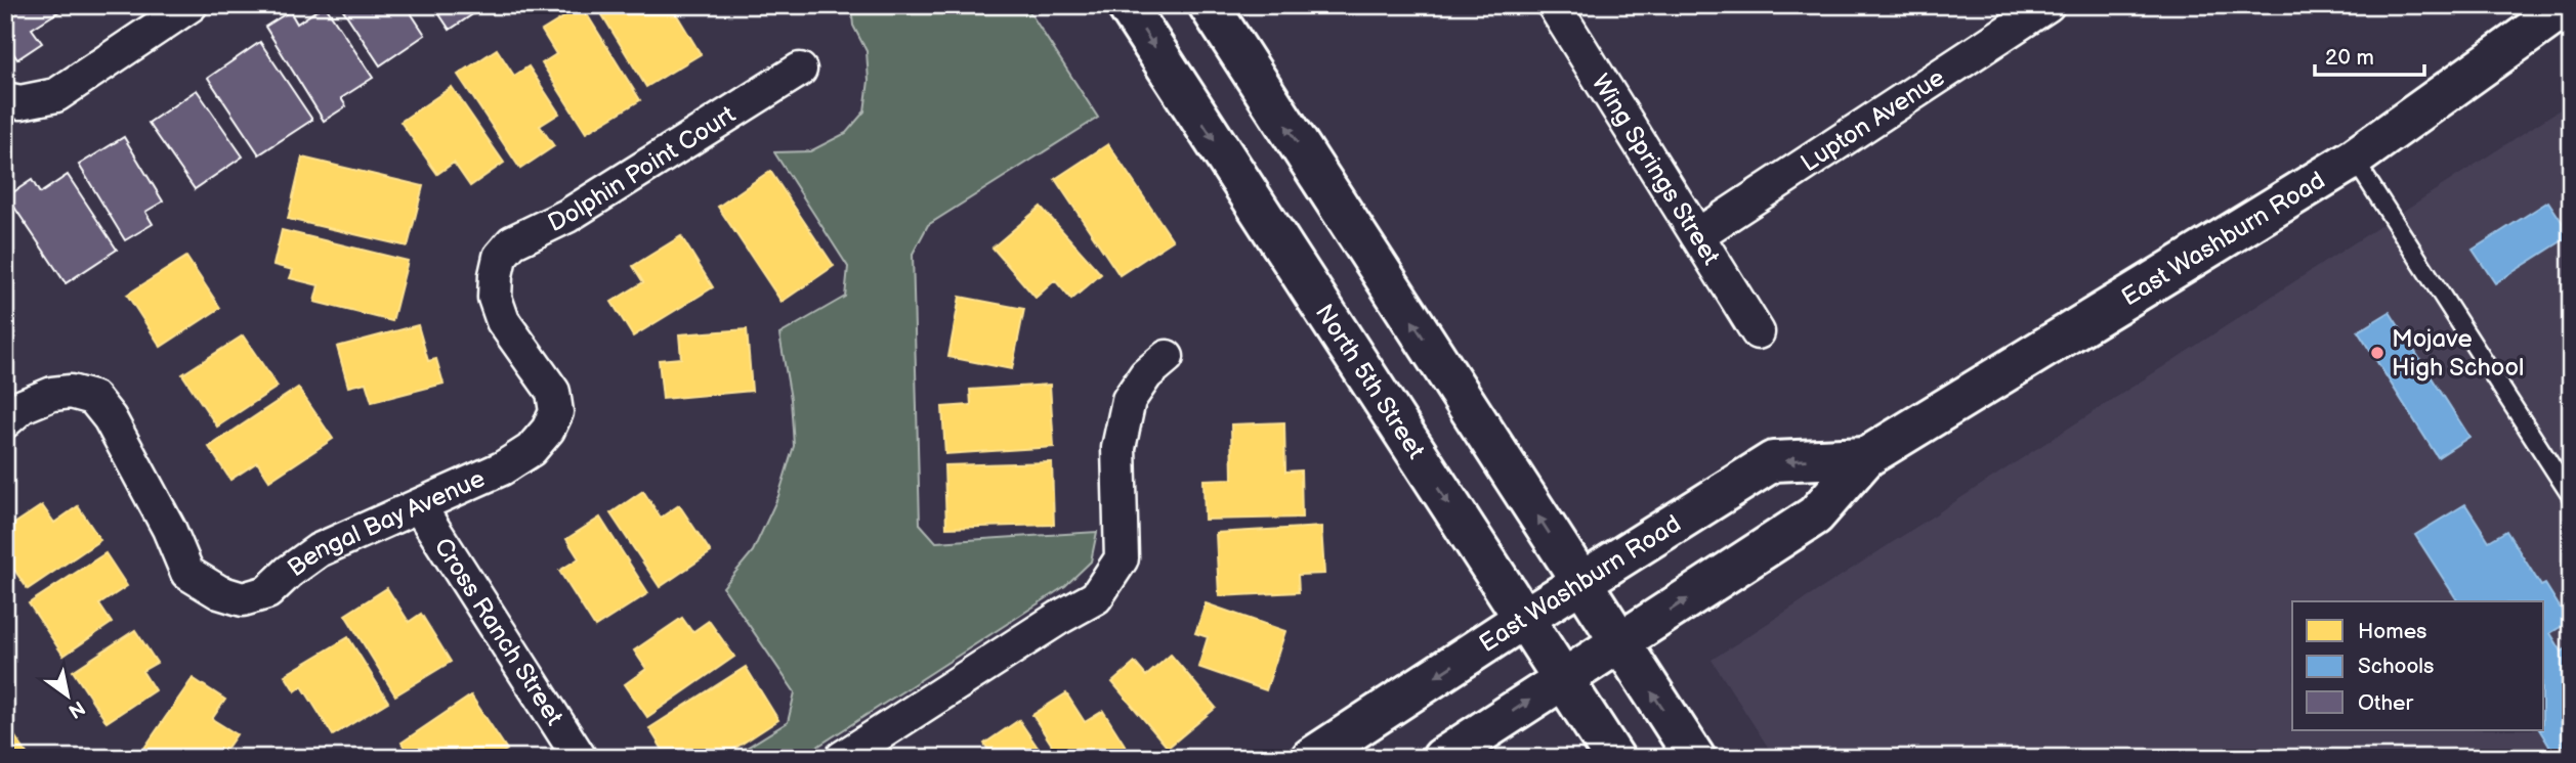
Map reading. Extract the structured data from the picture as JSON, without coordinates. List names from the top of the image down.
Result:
{
  "streets": {
    "street": [
      "Lupton Avenue",
      "Dolphin Point Court",
      "Wing Springs Street",
      "East Washburn Road",
      "North 5th Street",
      "Bengal Bay Avenue",
      "Cross Ranch Street"
    ]
  },
  "crossings": [
    ["Lupton Avenue", "Wing Springs Street"],
    ["Dolphin Point Court", "Bengal Bay Avenue"],
    ["East Washburn Road", "North 5th Street"],
    ["Bengal Bay Avenue", "Cross Ranch Street"]
  ],
  "places": ["Mojave High School"],
  "legend": ["Homes", "Schools", "Other"],
  "scale_bar": "20 m",
  "north": "bottom right"
}
